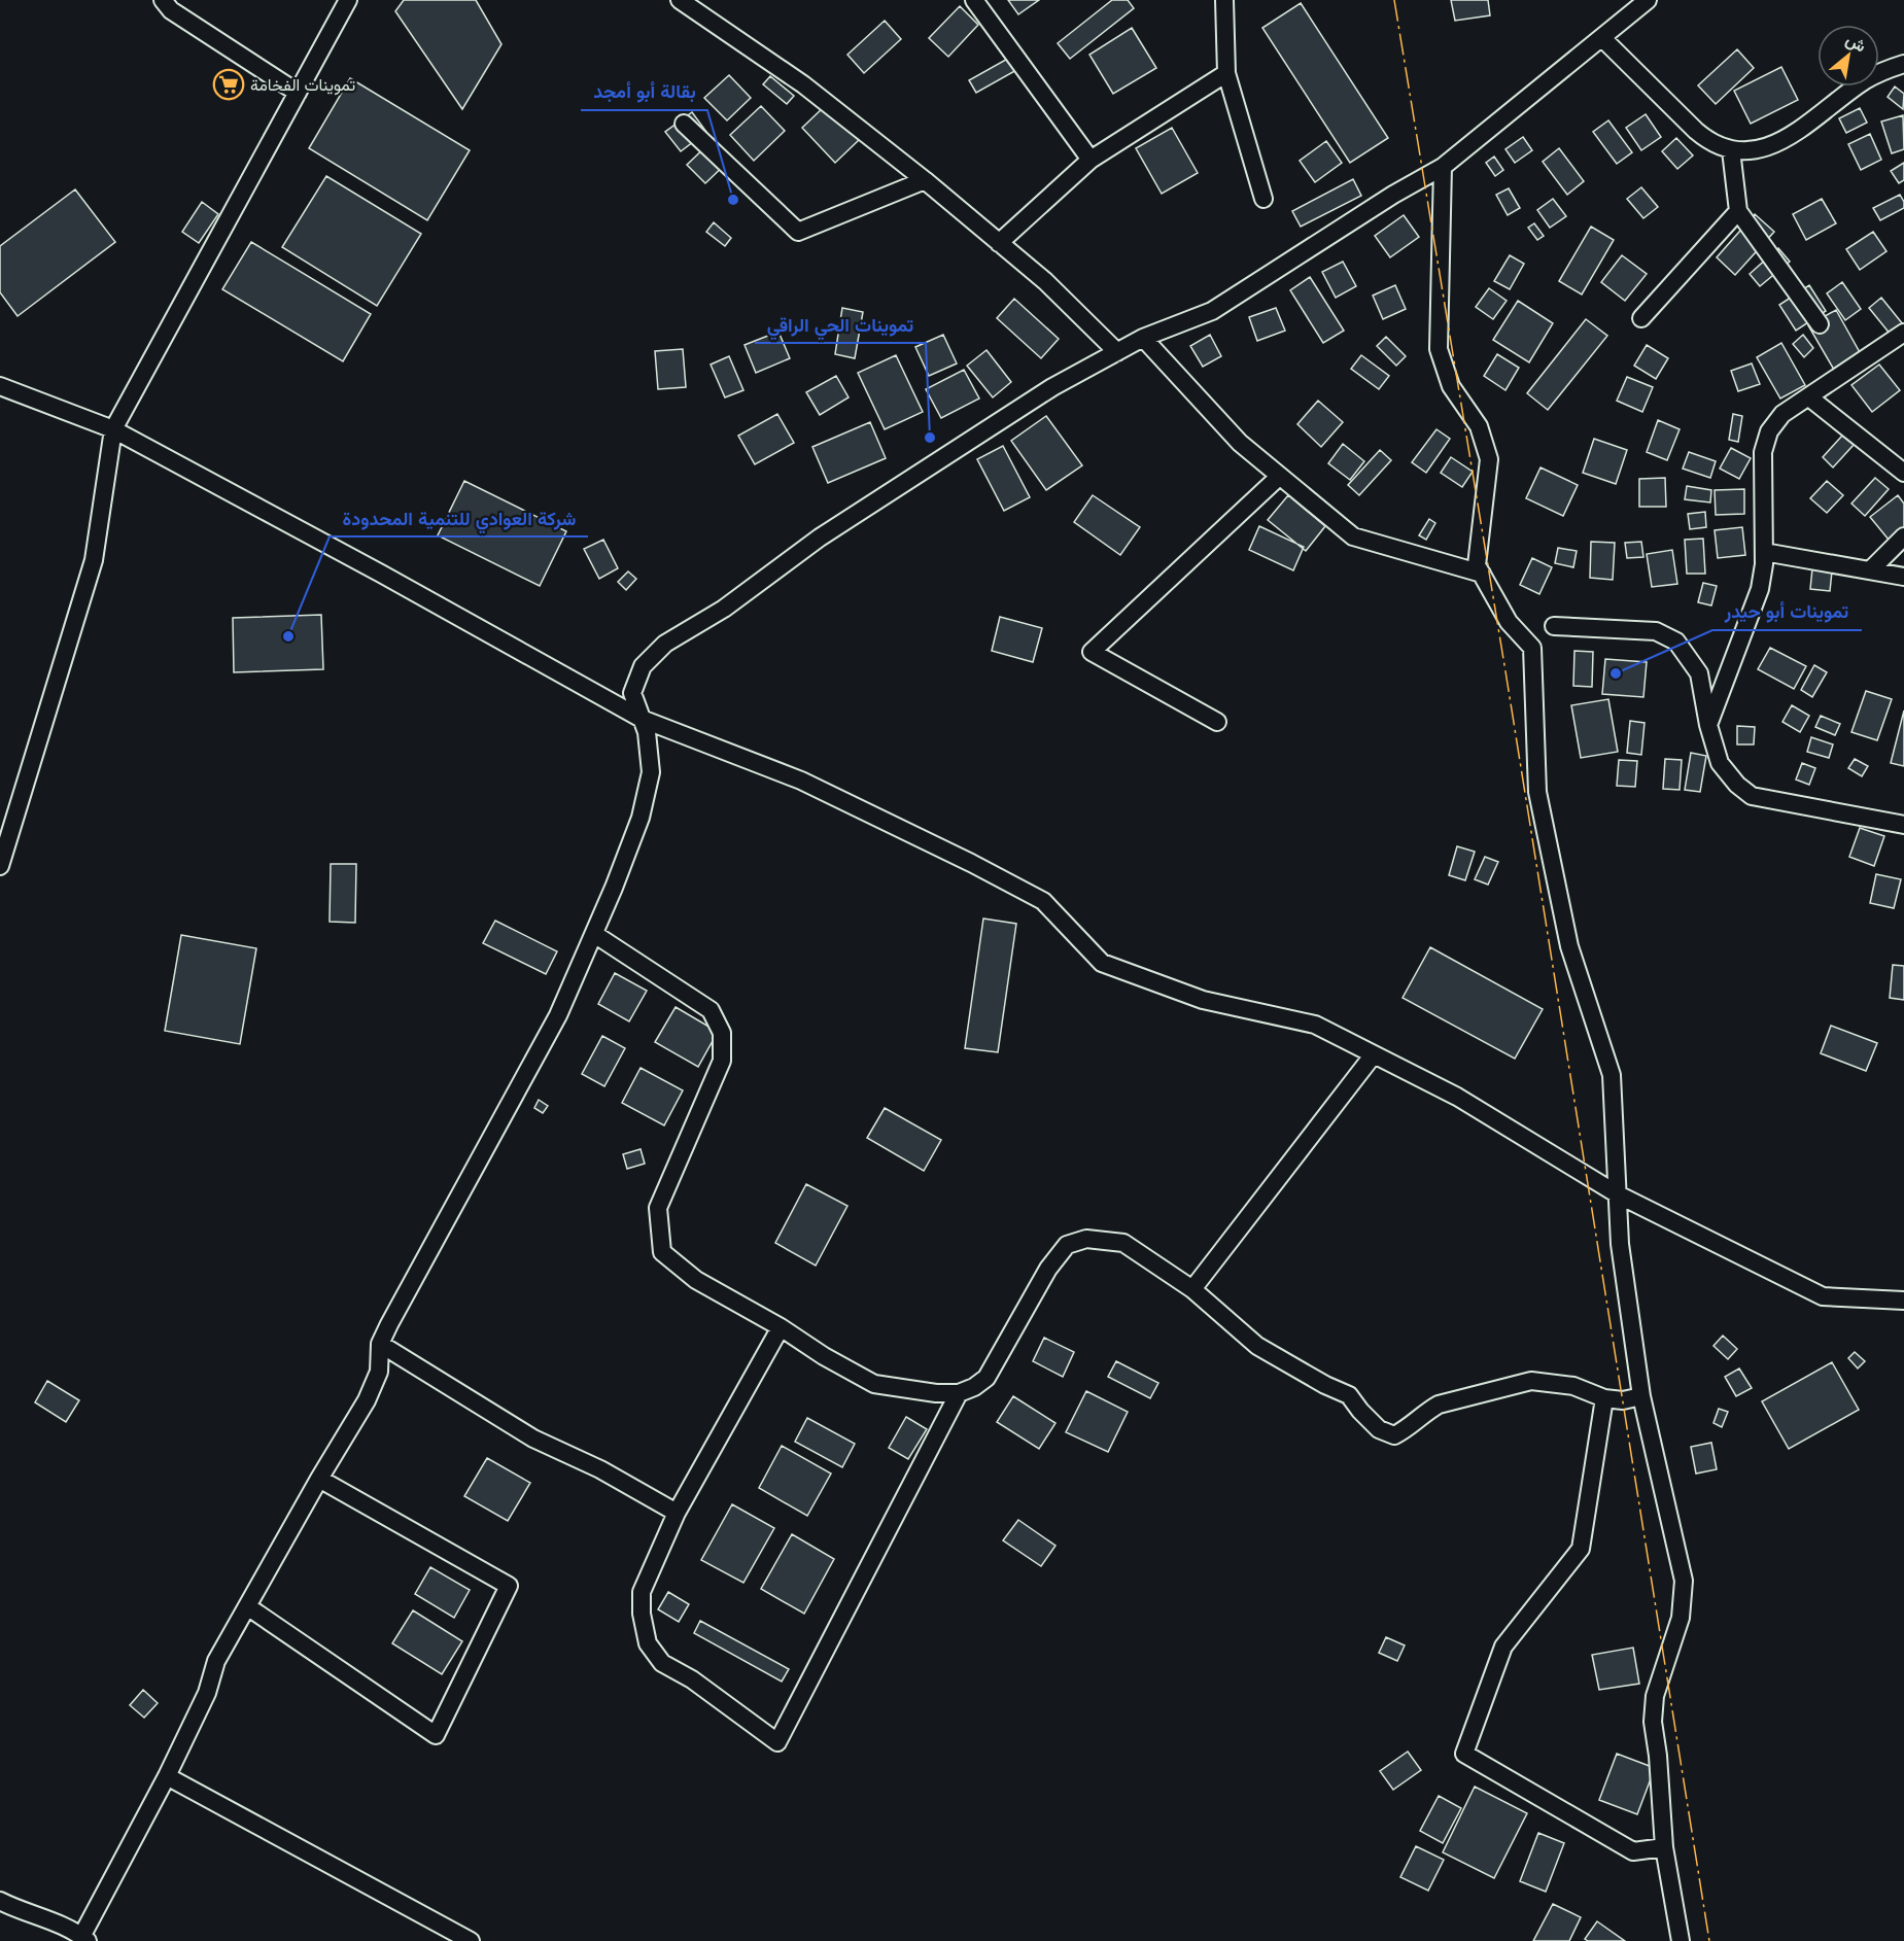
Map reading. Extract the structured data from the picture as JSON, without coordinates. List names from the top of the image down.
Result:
{
  "places": {
    "supermarket": ["تموينات الفخامة"],
    "other": [
      "بقالة أبو أمجد",
      "تموينات الحي الراقي",
      "شركة العوادي للتنمية المحدودة",
      "تموينات أبو حيدر"
    ]
  },
  "north": "top right"
}
